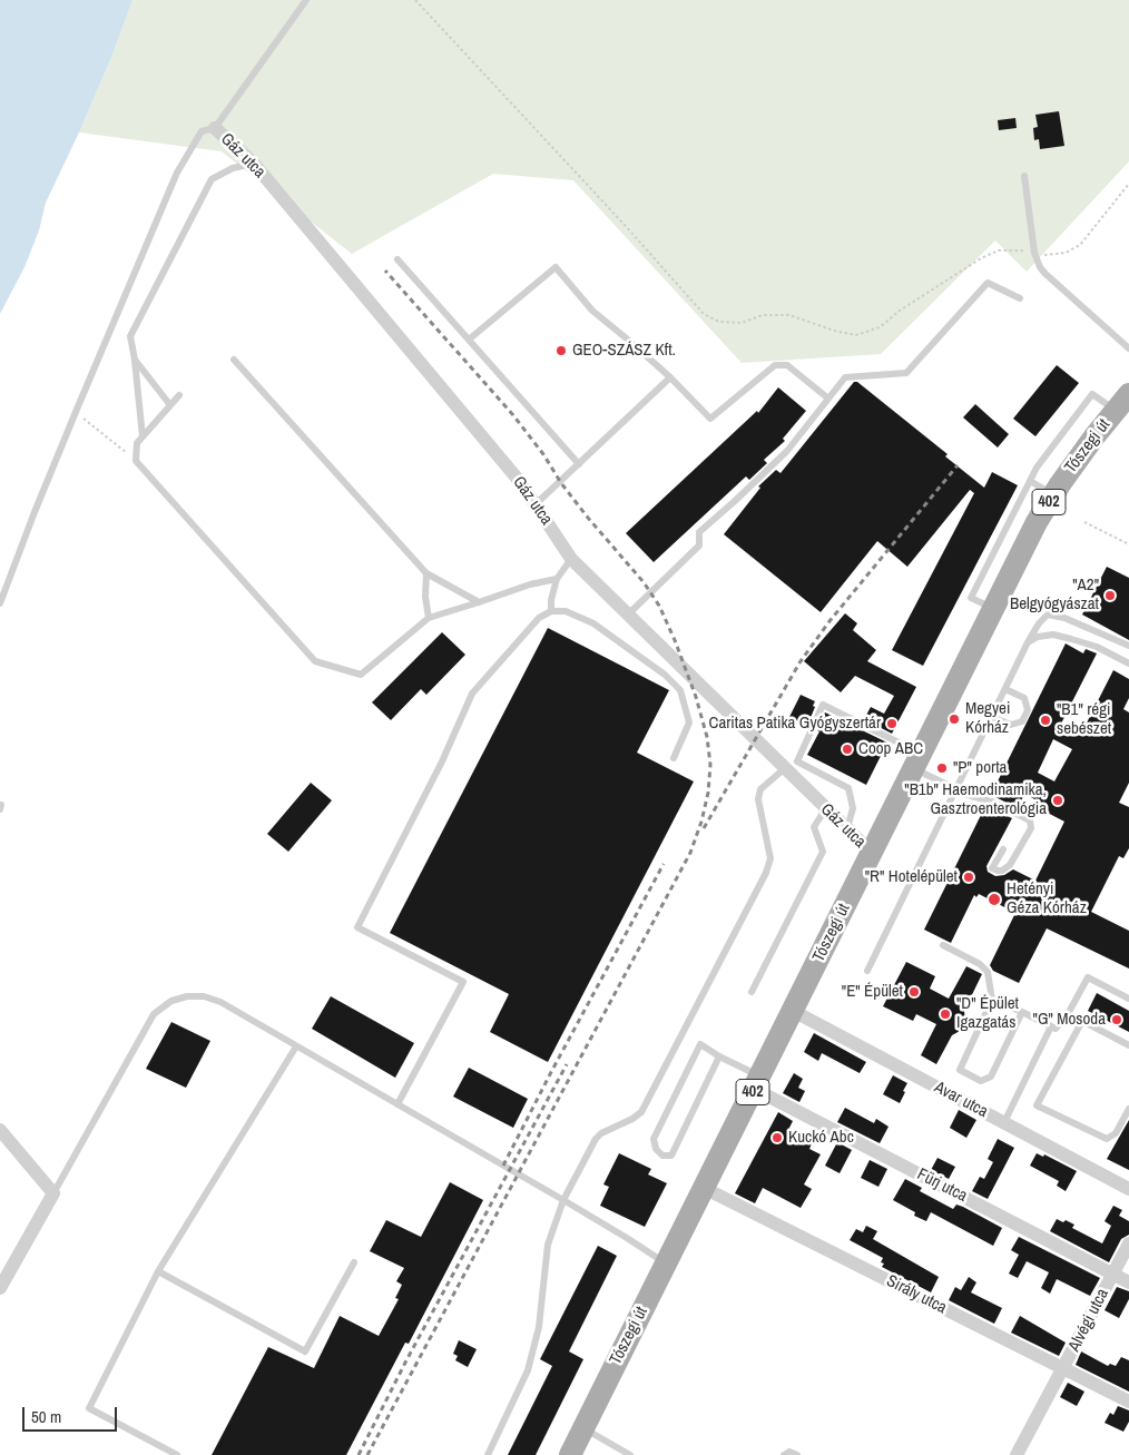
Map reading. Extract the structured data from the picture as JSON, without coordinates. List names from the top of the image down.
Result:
{
  "streets": {
    "main road": ["Tószegi út", "402"],
    "street": [
      "Gáz utca",
      "Avar utca",
      "Fürj utca",
      "Sirály utca",
      "Alvégi utca"
    ]
  },
  "crossings": [
    ["Gáz utca", "Tószegi út"],
    ["Tószegi út", "Avar utca"],
    ["Tószegi út", "Fürj utca"],
    ["Tószegi út", "Sirály utca"],
    ["Fürj utca", "Alvégi utca"],
    ["Sirály utca", "Alvégi utca"]
  ],
  "places": [
    "GEO-SZÁSZ Kft.",
    "\"A2\" Belgyógyászat",
    "Megyei Kórház",
    "\"B1\" régi sebészet",
    "Caritas Patika Gyógyszertár",
    "Coop ABC",
    "\"P\" porta",
    "\"B1b\" Haemodinamika, Gasztroenterológia",
    "\"R\" Hotelépület",
    "Hetényi Géza Kórház",
    "\"E\" Épület",
    "\"D\" Épület Igazgatás",
    "\"G\" Mosoda",
    "Kuckó Abc"
  ],
  "scale_bar": "50 m"
}
